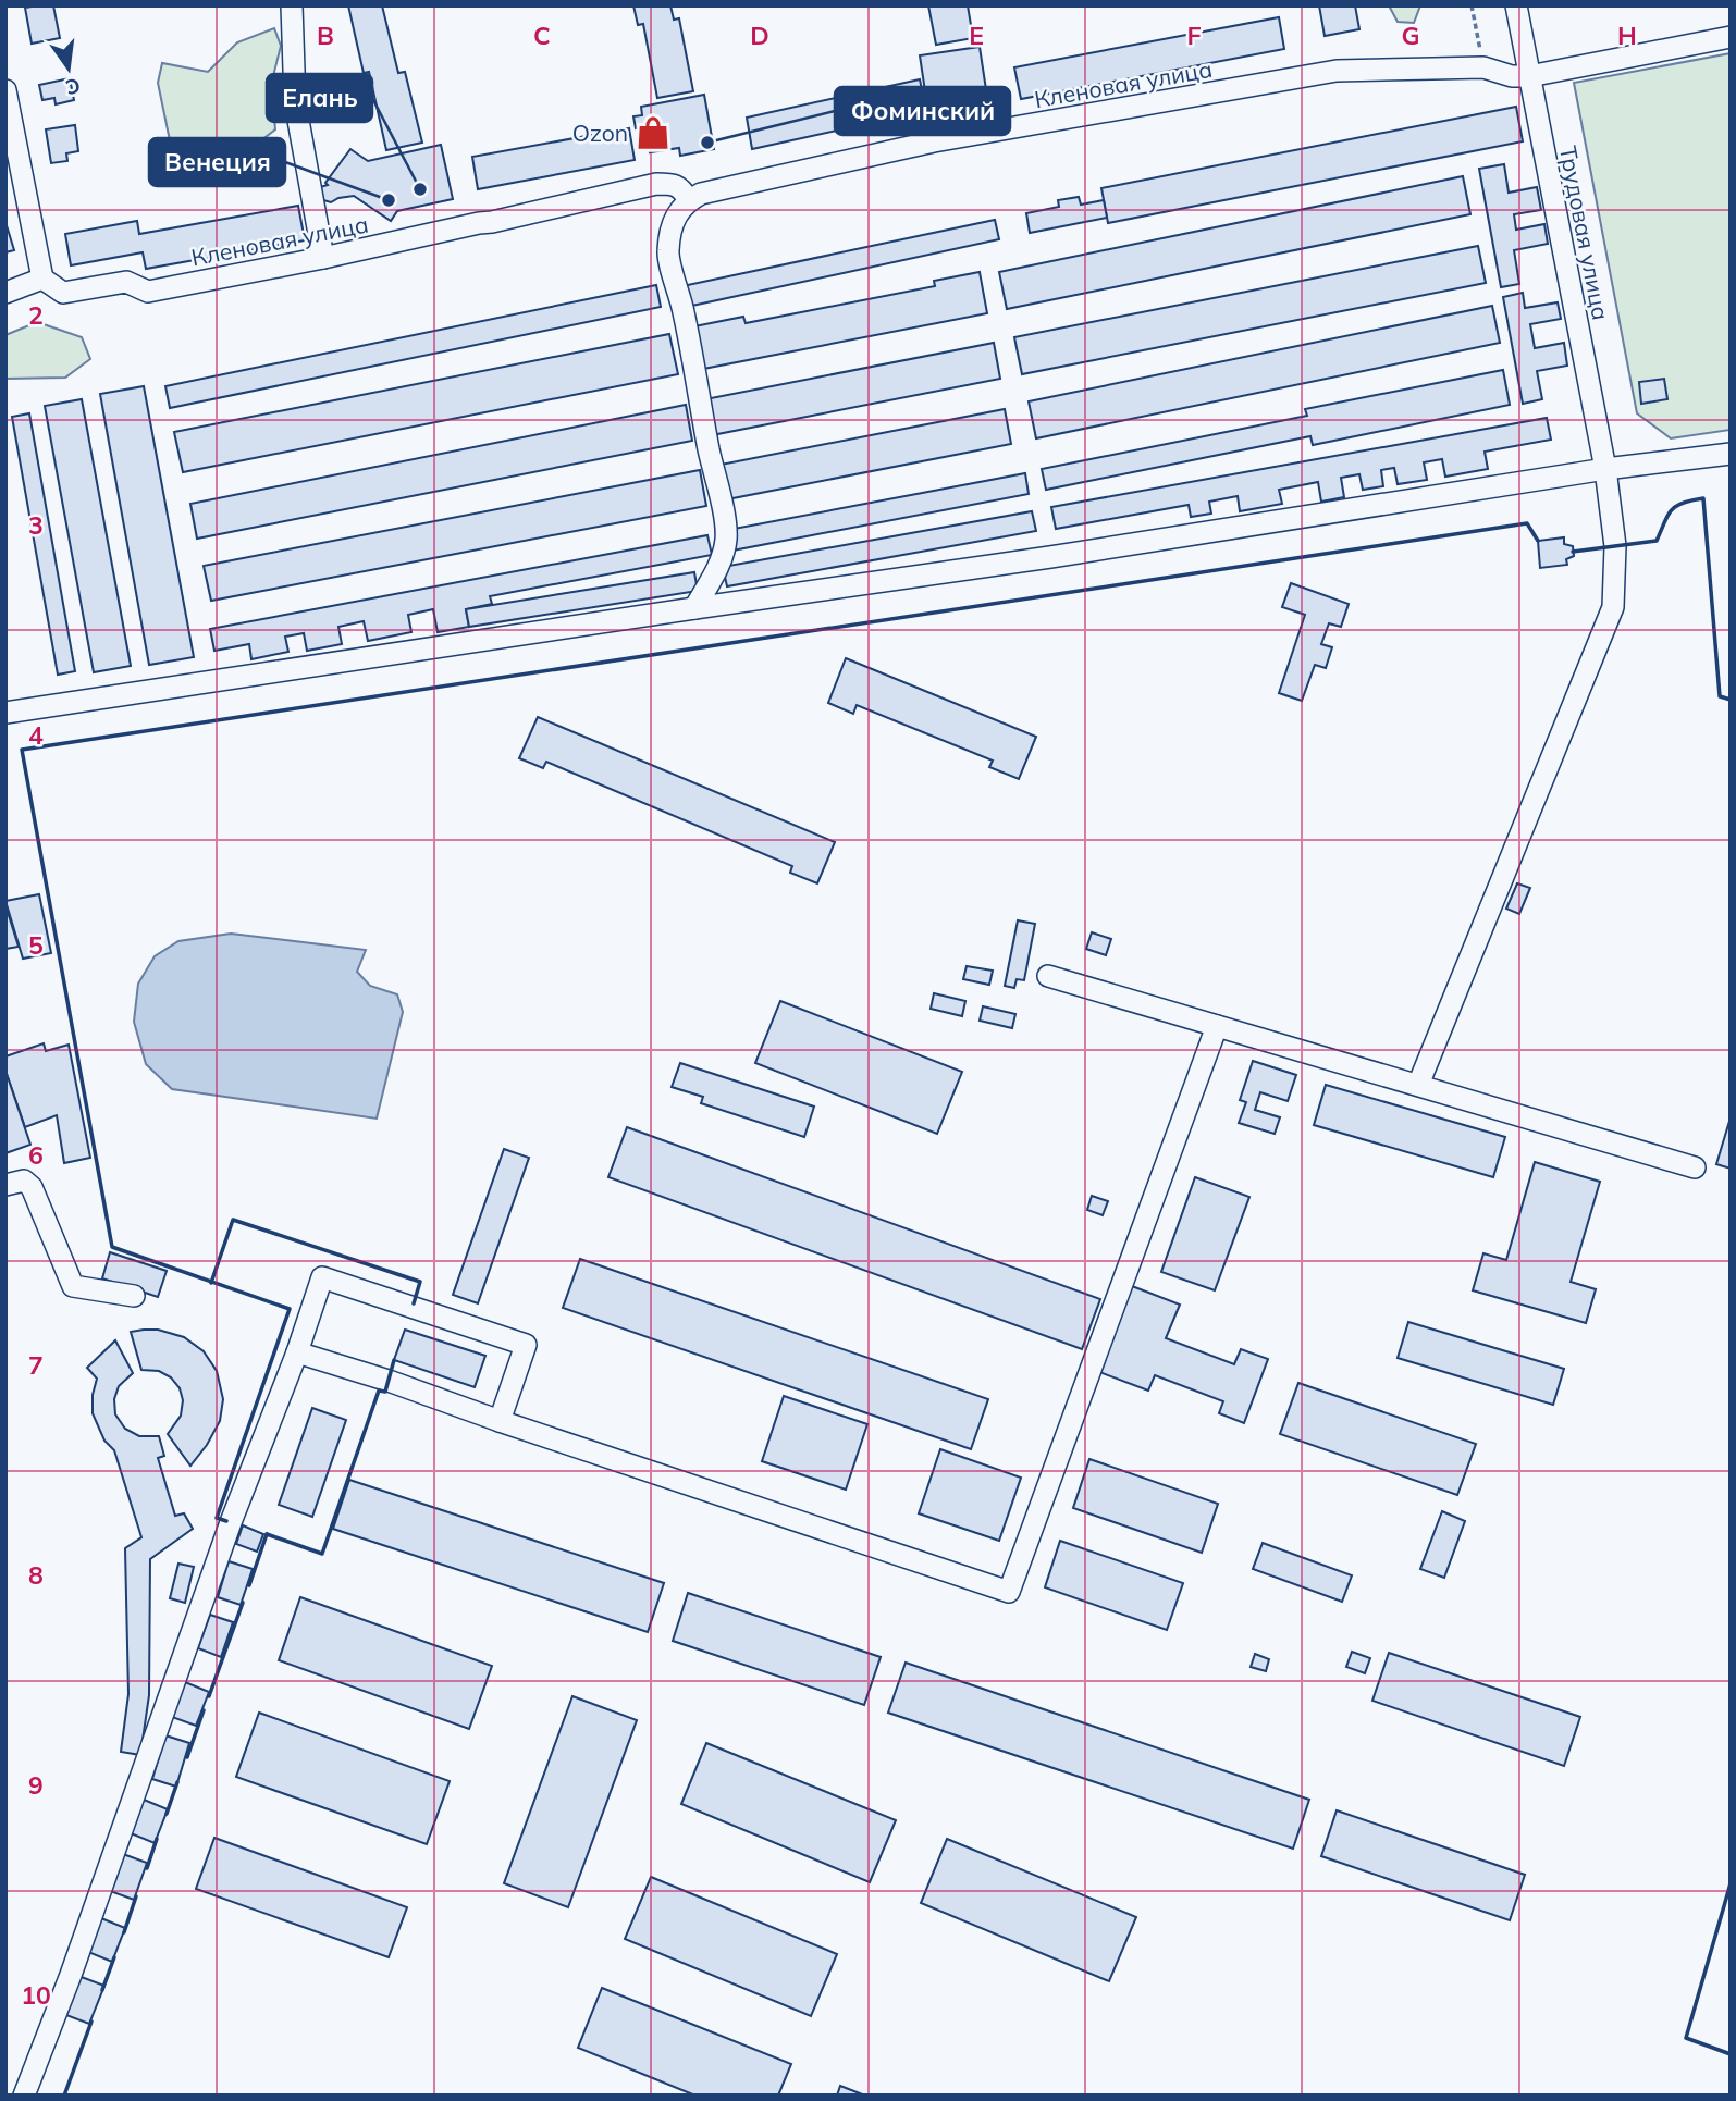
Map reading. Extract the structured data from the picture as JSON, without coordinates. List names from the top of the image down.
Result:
{
  "streets": {
    "street": ["Кленовая улица", "Трудовая улица"]
  },
  "crossings": [
    ["Кленовая улица", "Трудовая улица"]
  ],
  "places": {
    "shop": ["Ozon"],
    "other": ["Фоминский", "Елань", "Венеция"]
  },
  "north": "bottom",
  "grid": {
    "columns": [
      "B",
      "C",
      "D",
      "E",
      "F",
      "G",
      "H"
    ],
    "rows": [
      "2",
      "3",
      "4",
      "5",
      "6",
      "7",
      "8",
      "9",
      "10"
    ]
  }
}
